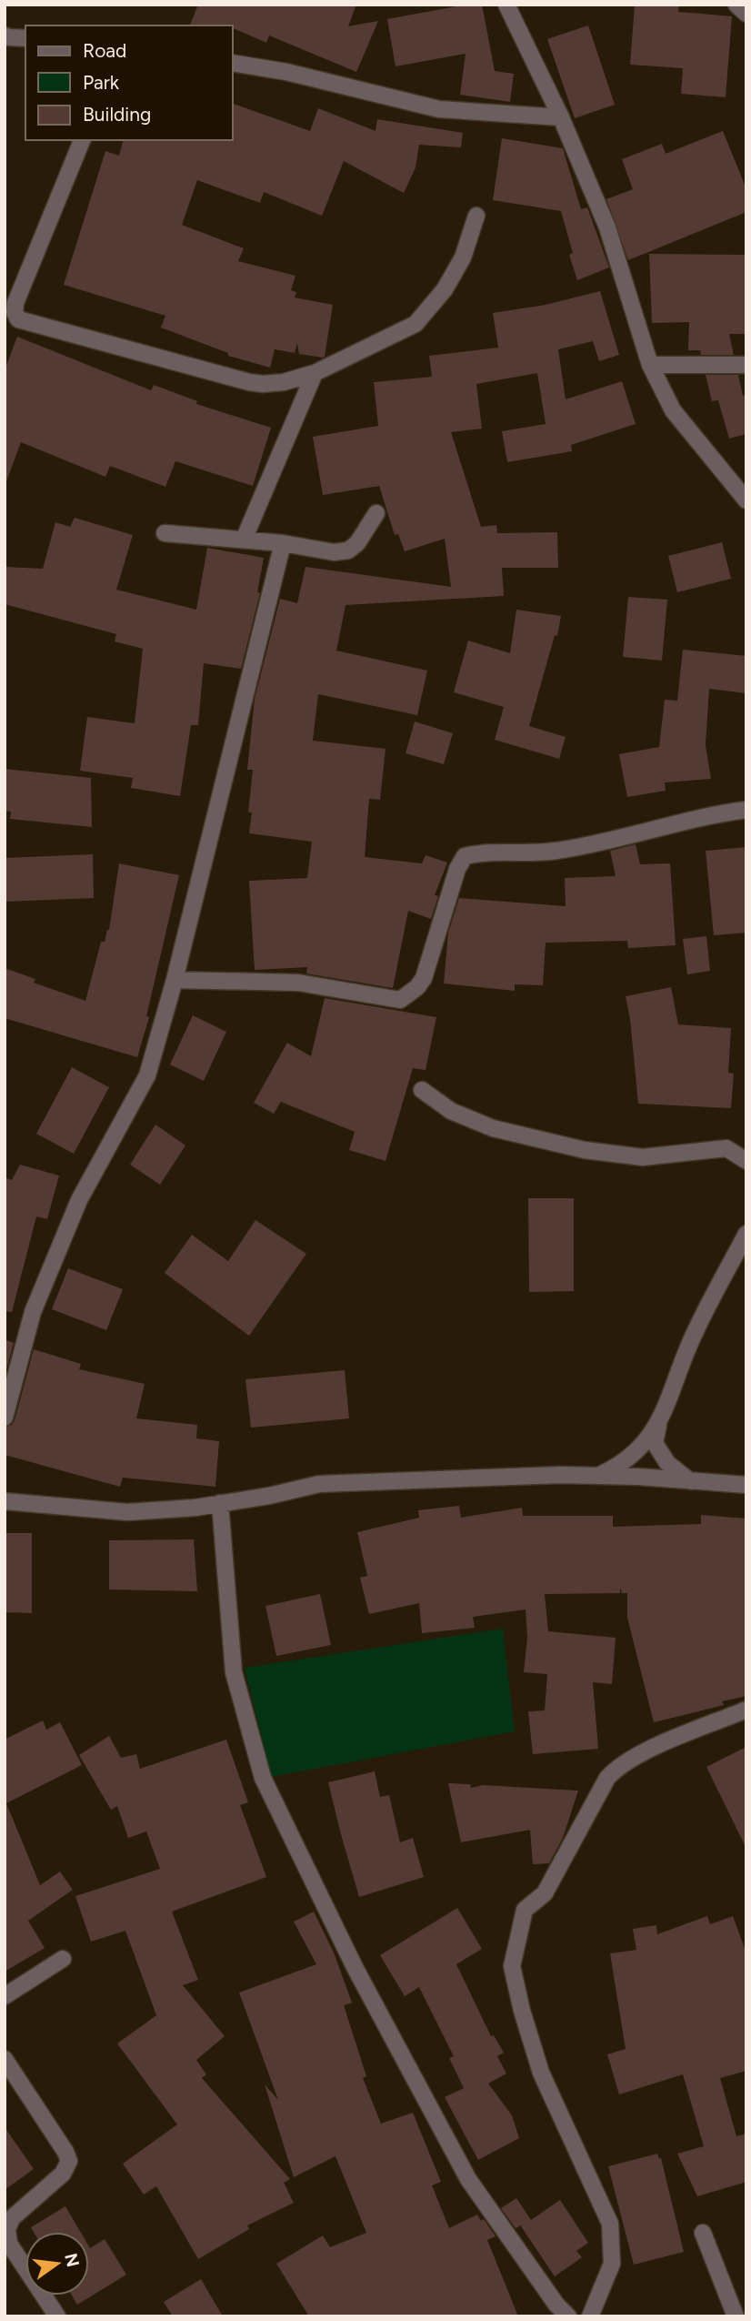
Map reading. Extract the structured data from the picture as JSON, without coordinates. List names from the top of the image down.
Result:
{
  "legend": ["Road", "Park", "Building"],
  "north": "right"
}
